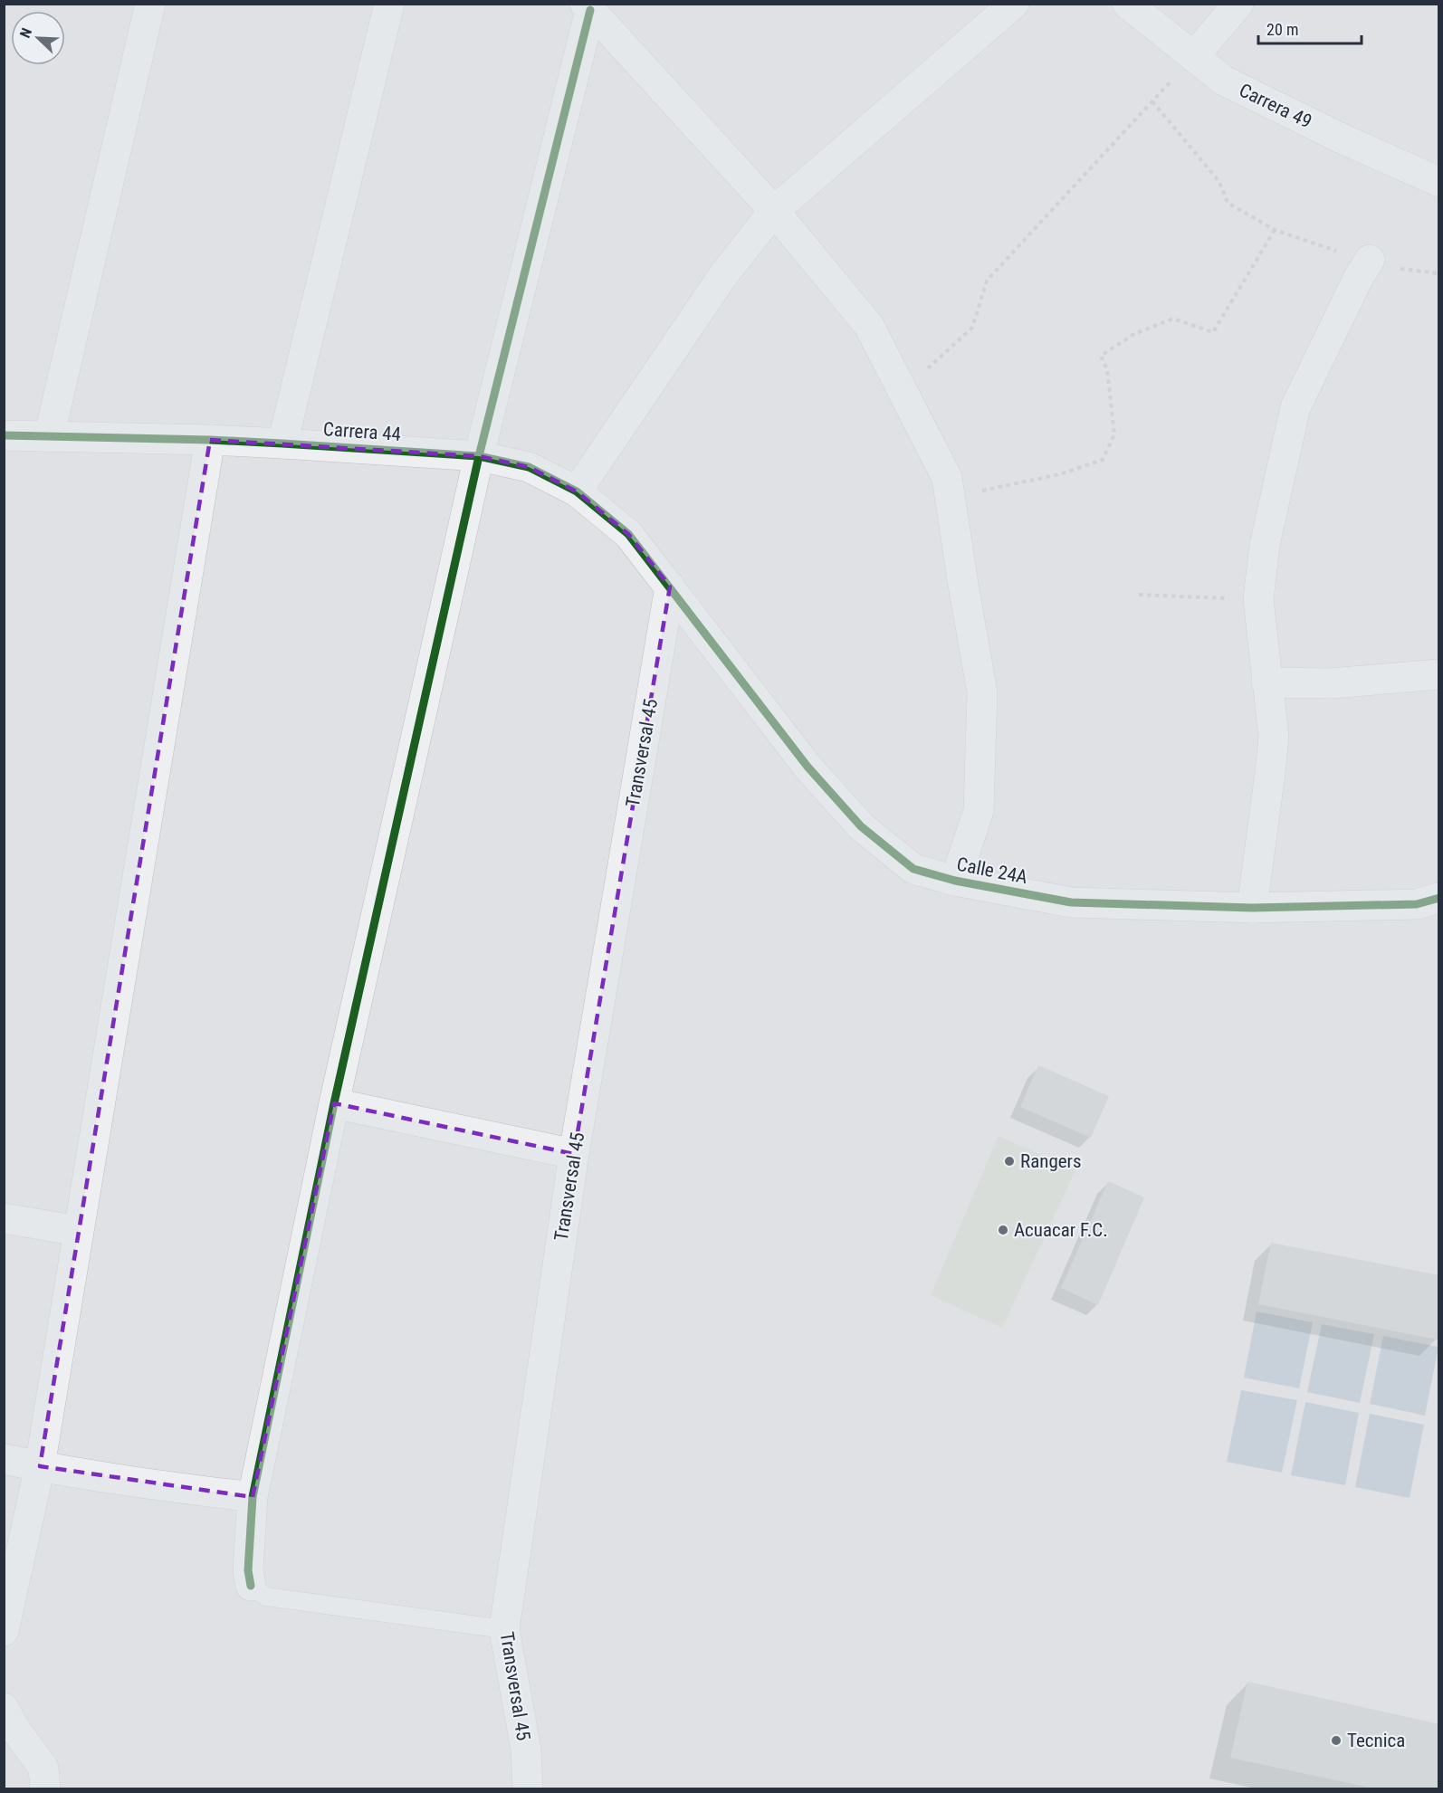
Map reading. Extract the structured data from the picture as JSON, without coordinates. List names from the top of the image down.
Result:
{
  "streets": {
    "street": [
      "Carrera 49",
      "Carrera 44",
      "Transversal 45",
      "Calle 24A"
    ]
  },
  "crossings": [
    ["Carrera 44", "Transversal 45"],
    ["Carrera 44", "Calle 24A"],
    ["Transversal 45", "Calle 24A"]
  ],
  "places": ["Rangers", "Acuacar F.C.", "Tecnica"],
  "scale_bar": "20 m",
  "north": "top left"
}
